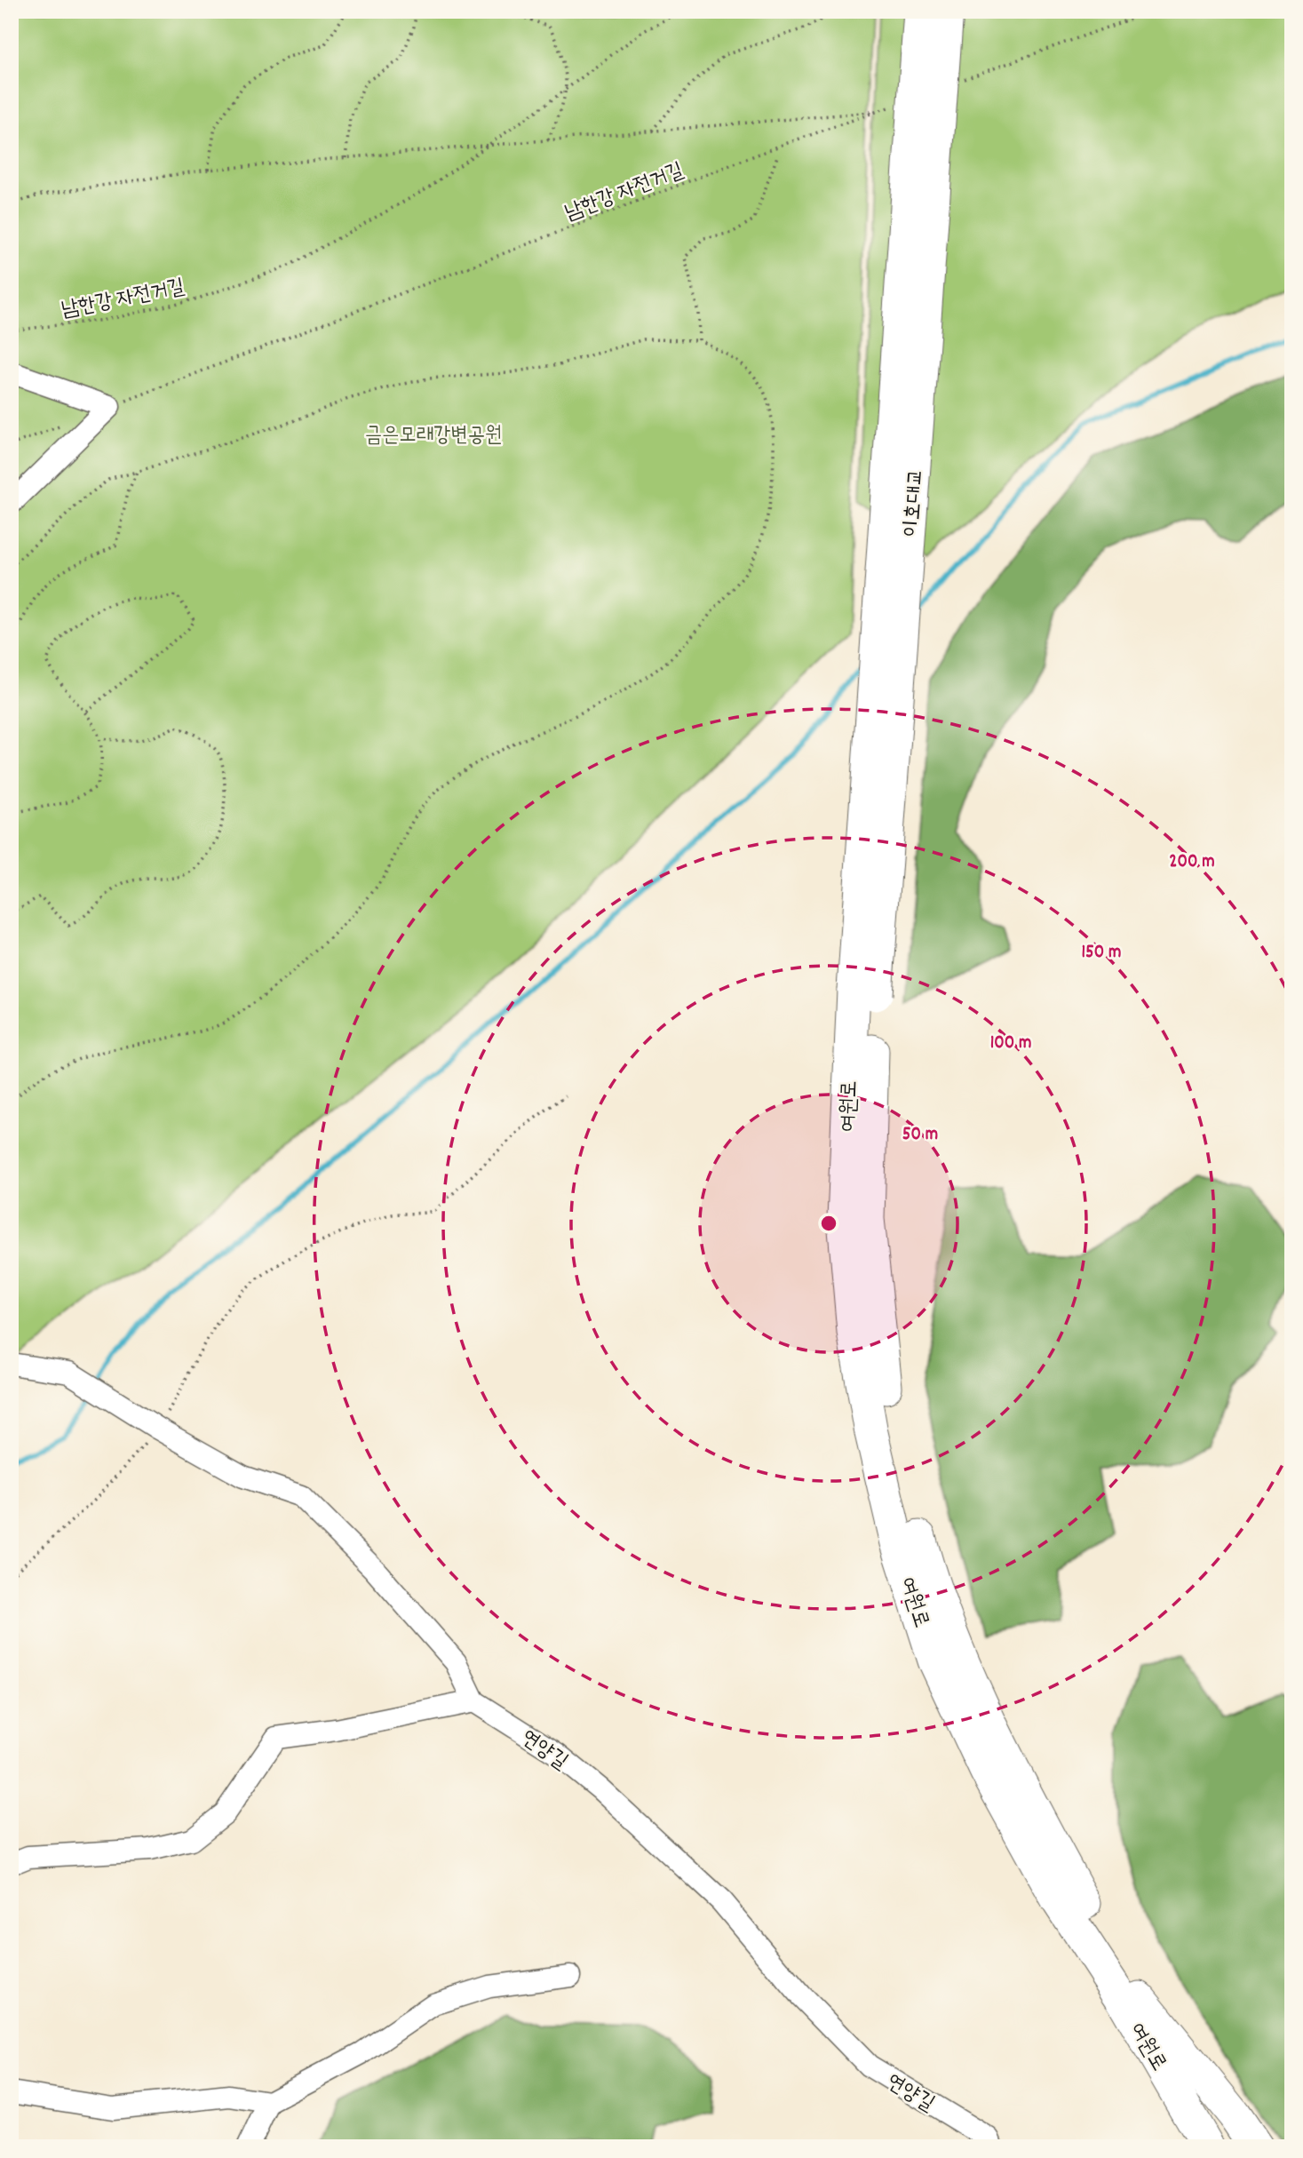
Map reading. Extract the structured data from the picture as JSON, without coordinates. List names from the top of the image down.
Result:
{
  "streets": {
    "highway": ["이호대교", "여원로"],
    "street": ["연양길"],
    "path": ["남한강 자전거길"]
  },
  "crossings": [
    ["이호대교", "여원로"]
  ],
  "parks": ["금은모래강변공원"],
  "rings": [
    "200 m",
    "150 m",
    "100 m",
    "50 m"
  ]
}
